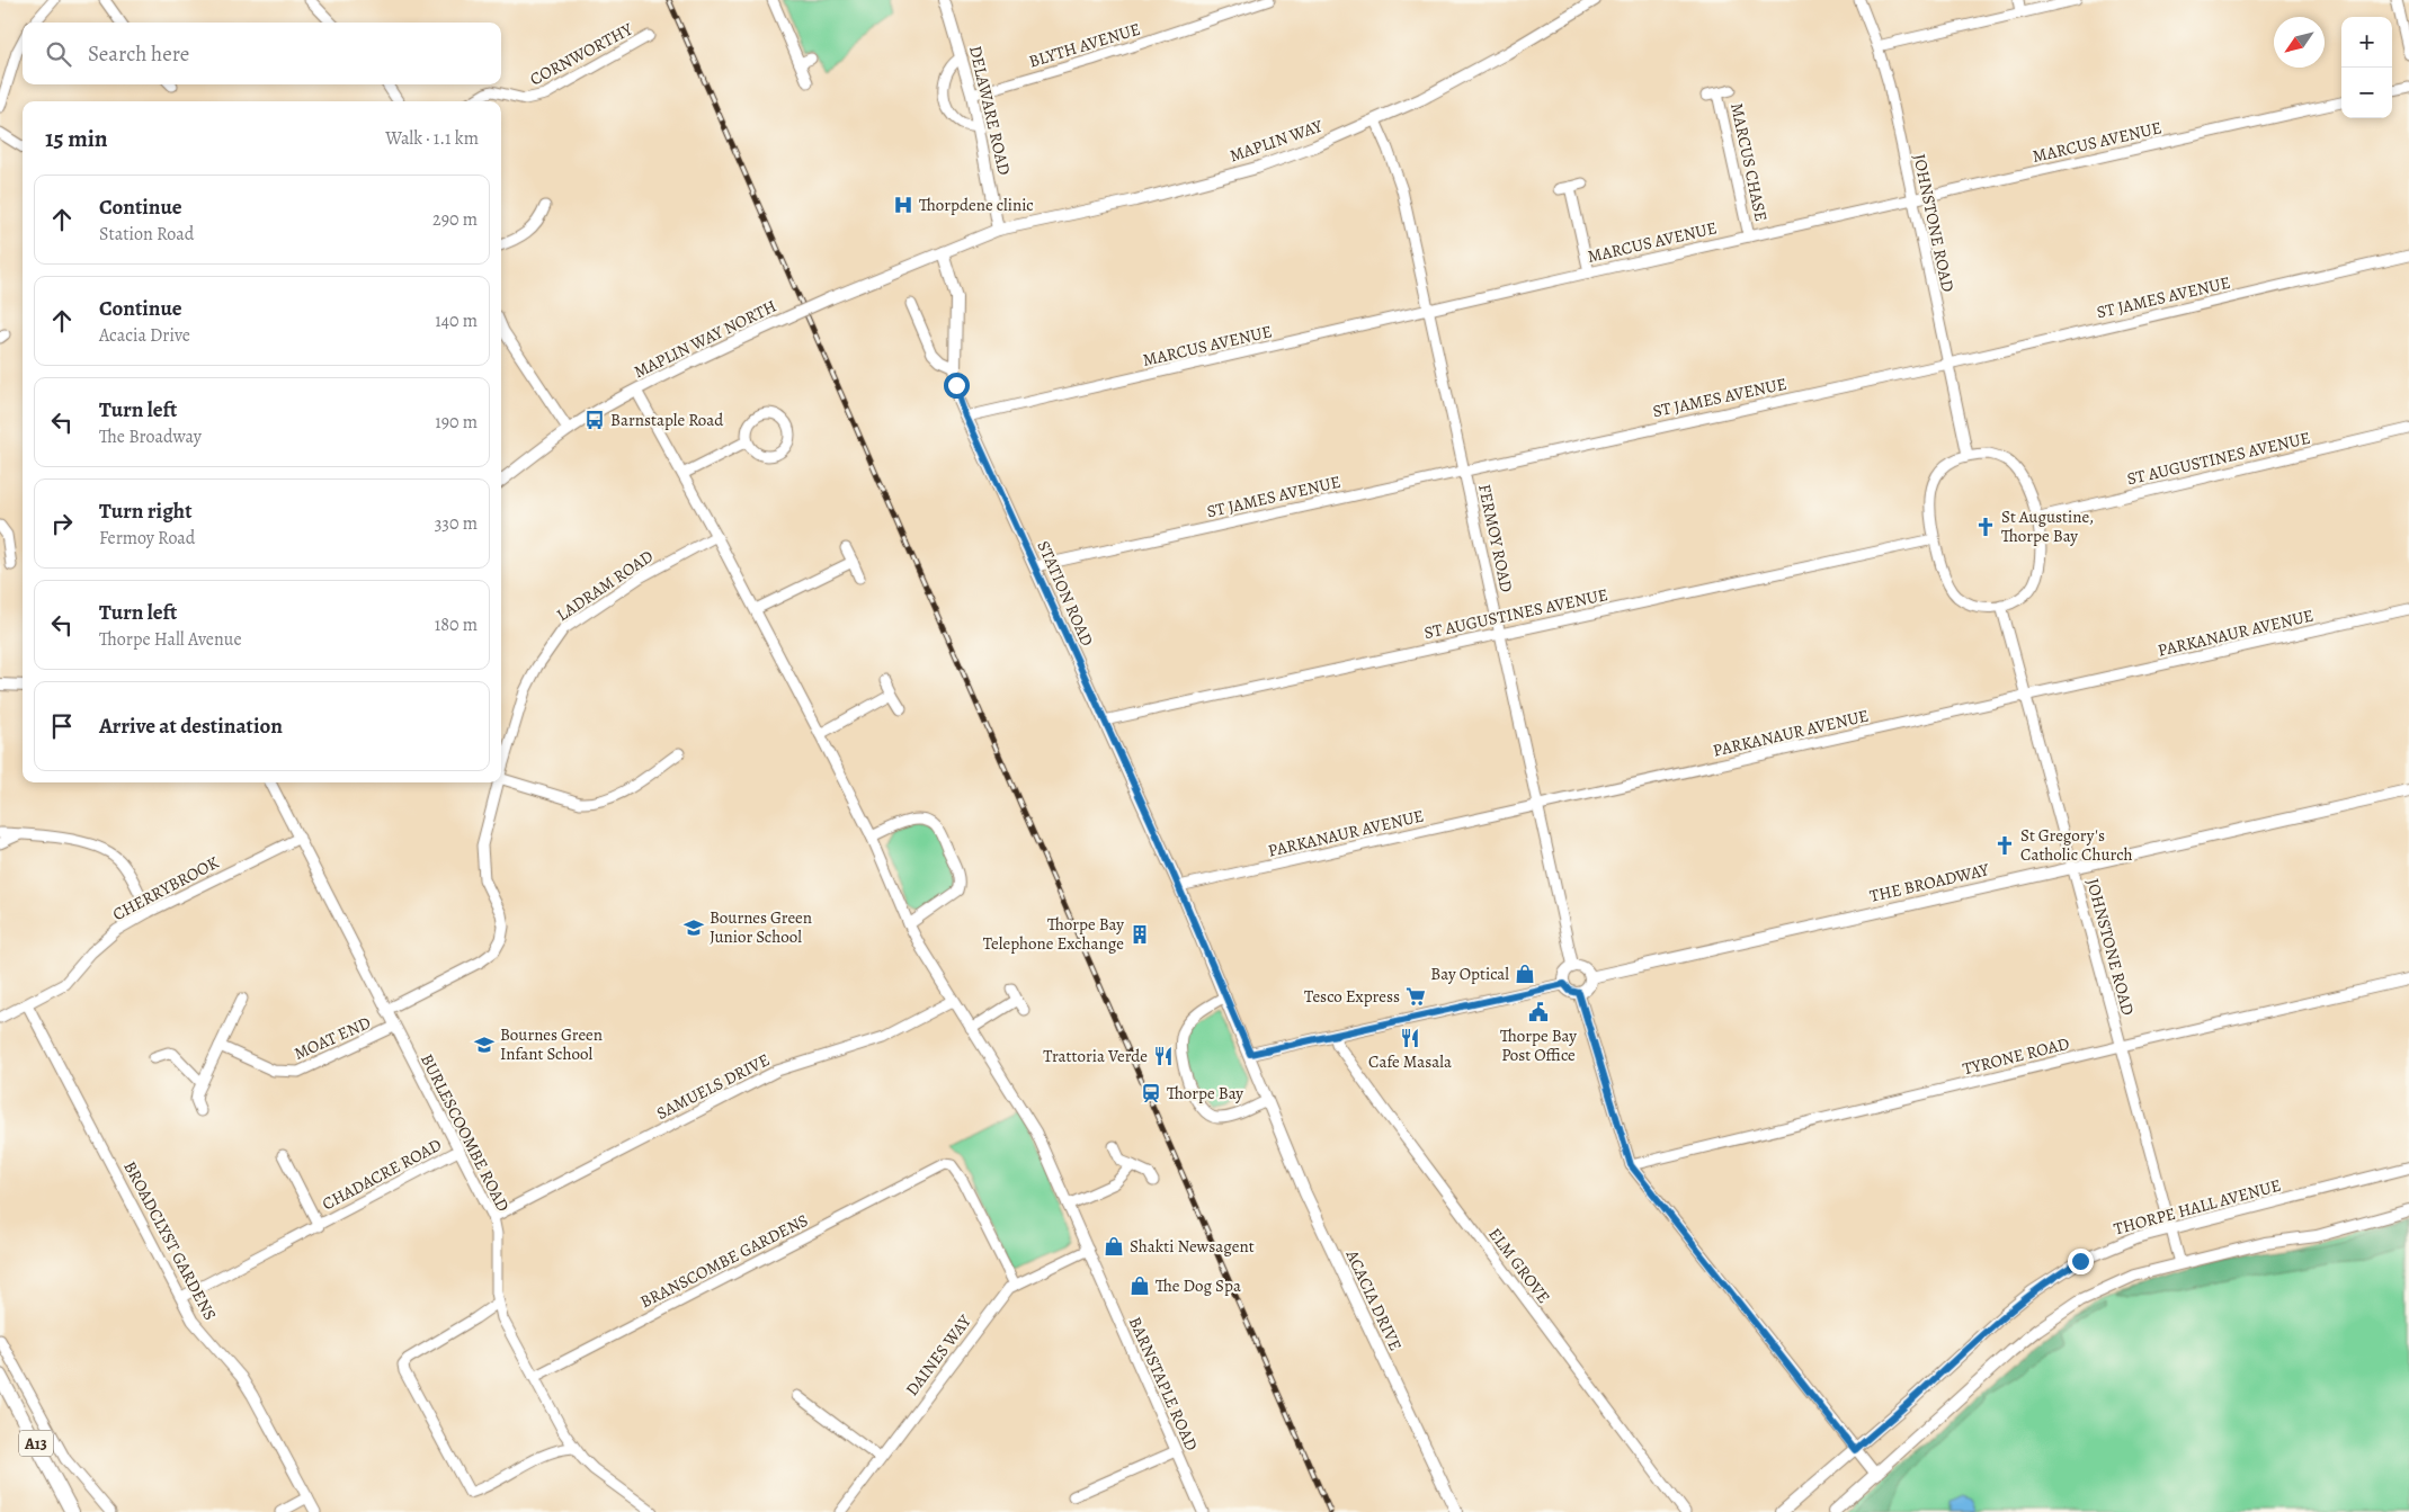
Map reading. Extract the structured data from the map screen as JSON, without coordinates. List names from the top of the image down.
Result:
{
  "streets": {
    "main road": ["A13"],
    "street": [
      "BLYTH AVENUE",
      "CORNWORTHY",
      "DELAWARE ROAD",
      "MAPLIN WAY",
      "MARCUS AVENUE",
      "MARCUS CHASE",
      "JOHNSTONE ROAD",
      "ST JAMES AVENUE",
      "MAPLIN WAY NORTH",
      "ST AUGUSTINES AVENUE",
      "FERMOY ROAD",
      "LADRAM ROAD",
      "STATION ROAD",
      "PARKANAUR AVENUE",
      "THE BROADWAY",
      "CHERRYBROOK",
      "MOAT END",
      "TYRONE ROAD",
      "SAMUELS DRIVE",
      "BURLESCOOMBE ROAD",
      "CHADACRE ROAD",
      "THORPE HALL AVENUE",
      "BROADCLYST GARDENS",
      "BRANSCOMBE GARDENS",
      "ELM GROVE",
      "ACACIA DRIVE",
      "DAINES WAY",
      "BARNSTAPLE ROAD"
    ]
  },
  "crossings": [
    ["BLYTH AVENUE", "DELAWARE ROAD"],
    ["DELAWARE ROAD", "MAPLIN WAY"],
    ["MAPLIN WAY", "MAPLIN WAY NORTH"],
    ["MAPLIN WAY", "FERMOY ROAD"],
    ["MAPLIN WAY", "STATION ROAD"],
    ["MARCUS AVENUE", "MARCUS CHASE"],
    ["MARCUS AVENUE", "JOHNSTONE ROAD"],
    ["MARCUS AVENUE", "FERMOY ROAD"],
    ["MARCUS AVENUE", "STATION ROAD"],
    ["JOHNSTONE ROAD", "ST JAMES AVENUE"],
    ["JOHNSTONE ROAD", "ST AUGUSTINES AVENUE"],
    ["JOHNSTONE ROAD", "PARKANAUR AVENUE"],
    ["JOHNSTONE ROAD", "THE BROADWAY"],
    ["JOHNSTONE ROAD", "TYRONE ROAD"],
    ["JOHNSTONE ROAD", "THORPE HALL AVENUE"],
    ["ST JAMES AVENUE", "FERMOY ROAD"],
    ["ST JAMES AVENUE", "STATION ROAD"],
    ["MAPLIN WAY NORTH", "STATION ROAD"],
    ["MAPLIN WAY NORTH", "BARNSTAPLE ROAD"],
    ["ST AUGUSTINES AVENUE", "FERMOY ROAD"],
    ["ST AUGUSTINES AVENUE", "STATION ROAD"],
    ["FERMOY ROAD", "PARKANAUR AVENUE"],
    ["FERMOY ROAD", "THE BROADWAY"],
    ["LADRAM ROAD", "BURLESCOOMBE ROAD"],
    ["LADRAM ROAD", "BARNSTAPLE ROAD"],
    ["STATION ROAD", "ACACIA DRIVE"],
    ["PARKANAUR AVENUE", "ACACIA DRIVE"],
    ["CHERRYBROOK", "BURLESCOOMBE ROAD"],
    ["CHERRYBROOK", "BROADCLYST GARDENS"],
    ["MOAT END", "BURLESCOOMBE ROAD"],
    ["SAMUELS DRIVE", "BURLESCOOMBE ROAD"],
    ["SAMUELS DRIVE", "BARNSTAPLE ROAD"],
    ["BURLESCOOMBE ROAD", "CHADACRE ROAD"],
    ["BURLESCOOMBE ROAD", "BRANSCOMBE GARDENS"],
    ["CHADACRE ROAD", "BROADCLYST GARDENS"],
    ["BRANSCOMBE GARDENS", "DAINES WAY"],
    ["DAINES WAY", "BARNSTAPLE ROAD"]
  ],
  "places": {
    "hospital": ["Thorpdene clinic"],
    "bus stop": ["Barnstaple Road"],
    "church": ["St Augustine, Thorpe Bay", "St Gregory's Catholic Church"],
    "school or university": ["Bournes Green Junior School", "Bournes Green Infant School"],
    "building": ["Thorpe Bay Telephone Exchange"],
    "shop": ["Bay Optical", "Shakti Newsagent", "The Dog Spa"],
    "supermarket": ["Tesco Express"],
    "public building": ["Thorpe Bay Post Office"],
    "restaurant": ["Cafe Masala", "Trattoria Verde"],
    "station": ["Thorpe Bay"]
  },
  "north": "bottom left",
  "page": {
    "map_buttons": ["+", "−"],
    "search": "Search here",
    "heading": ["15 min", "Walk · 1.1 km"],
    "list": [
      ["Continue", "Station Road", "290 m"],
      ["Continue", "Acacia Drive", "140 m"],
      ["Turn left", "The Broadway", "190 m"],
      ["Turn right", "Fermoy Road", "330 m"],
      ["Turn left", "Thorpe Hall Avenue", "180 m"],
      "Arrive at destination"
    ]
  }
}
